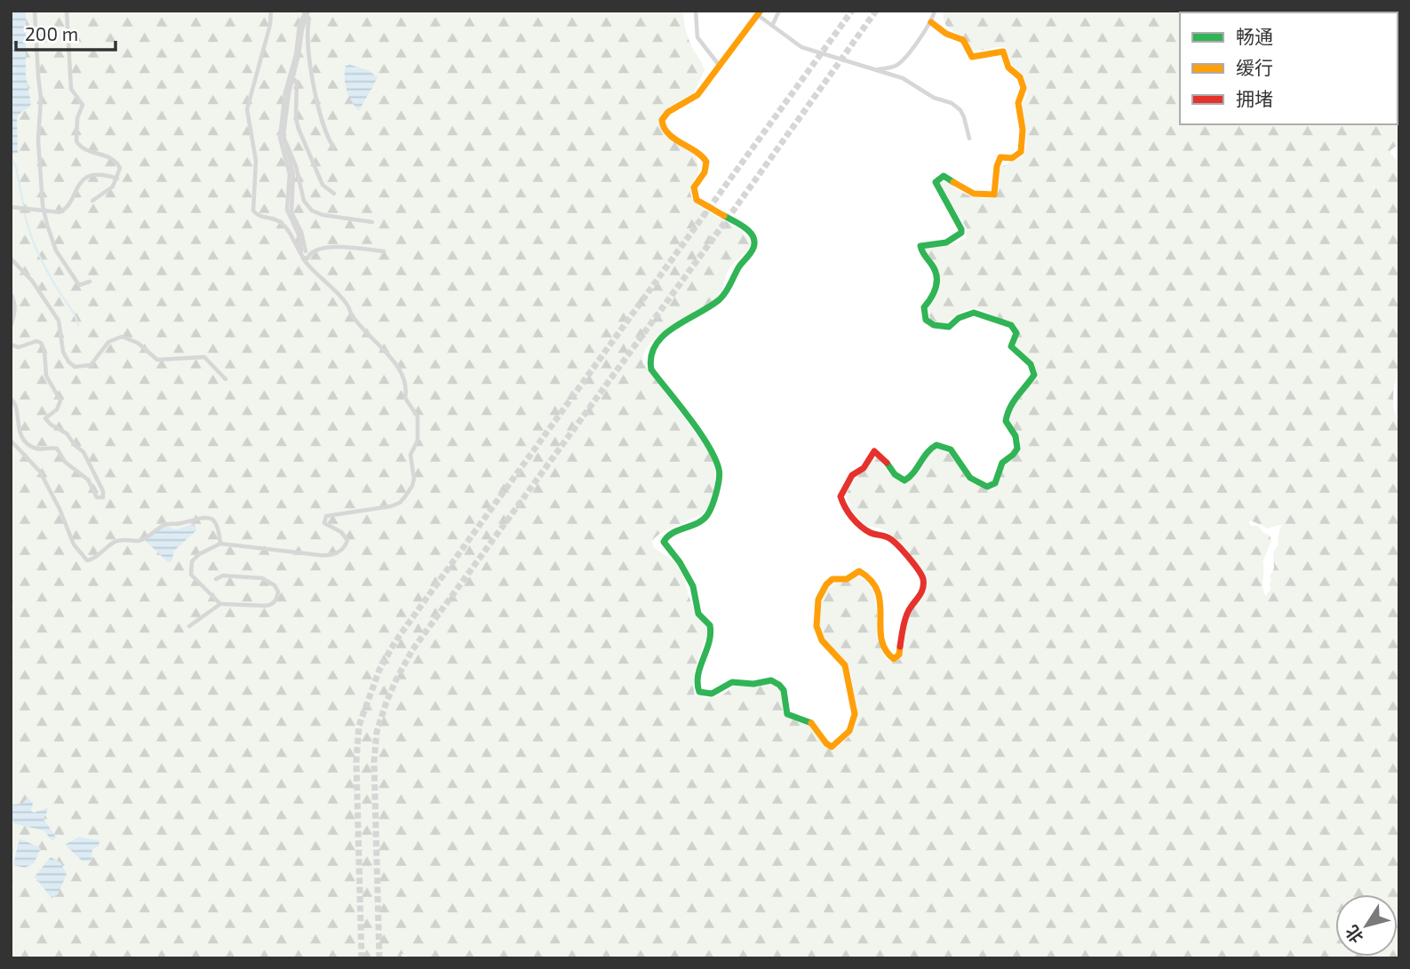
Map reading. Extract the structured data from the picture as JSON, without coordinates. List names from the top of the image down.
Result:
{
  "legend": ["畅通", "缓行", "拥堵"],
  "scale_bar": "200 m",
  "north": "bottom left"
}
